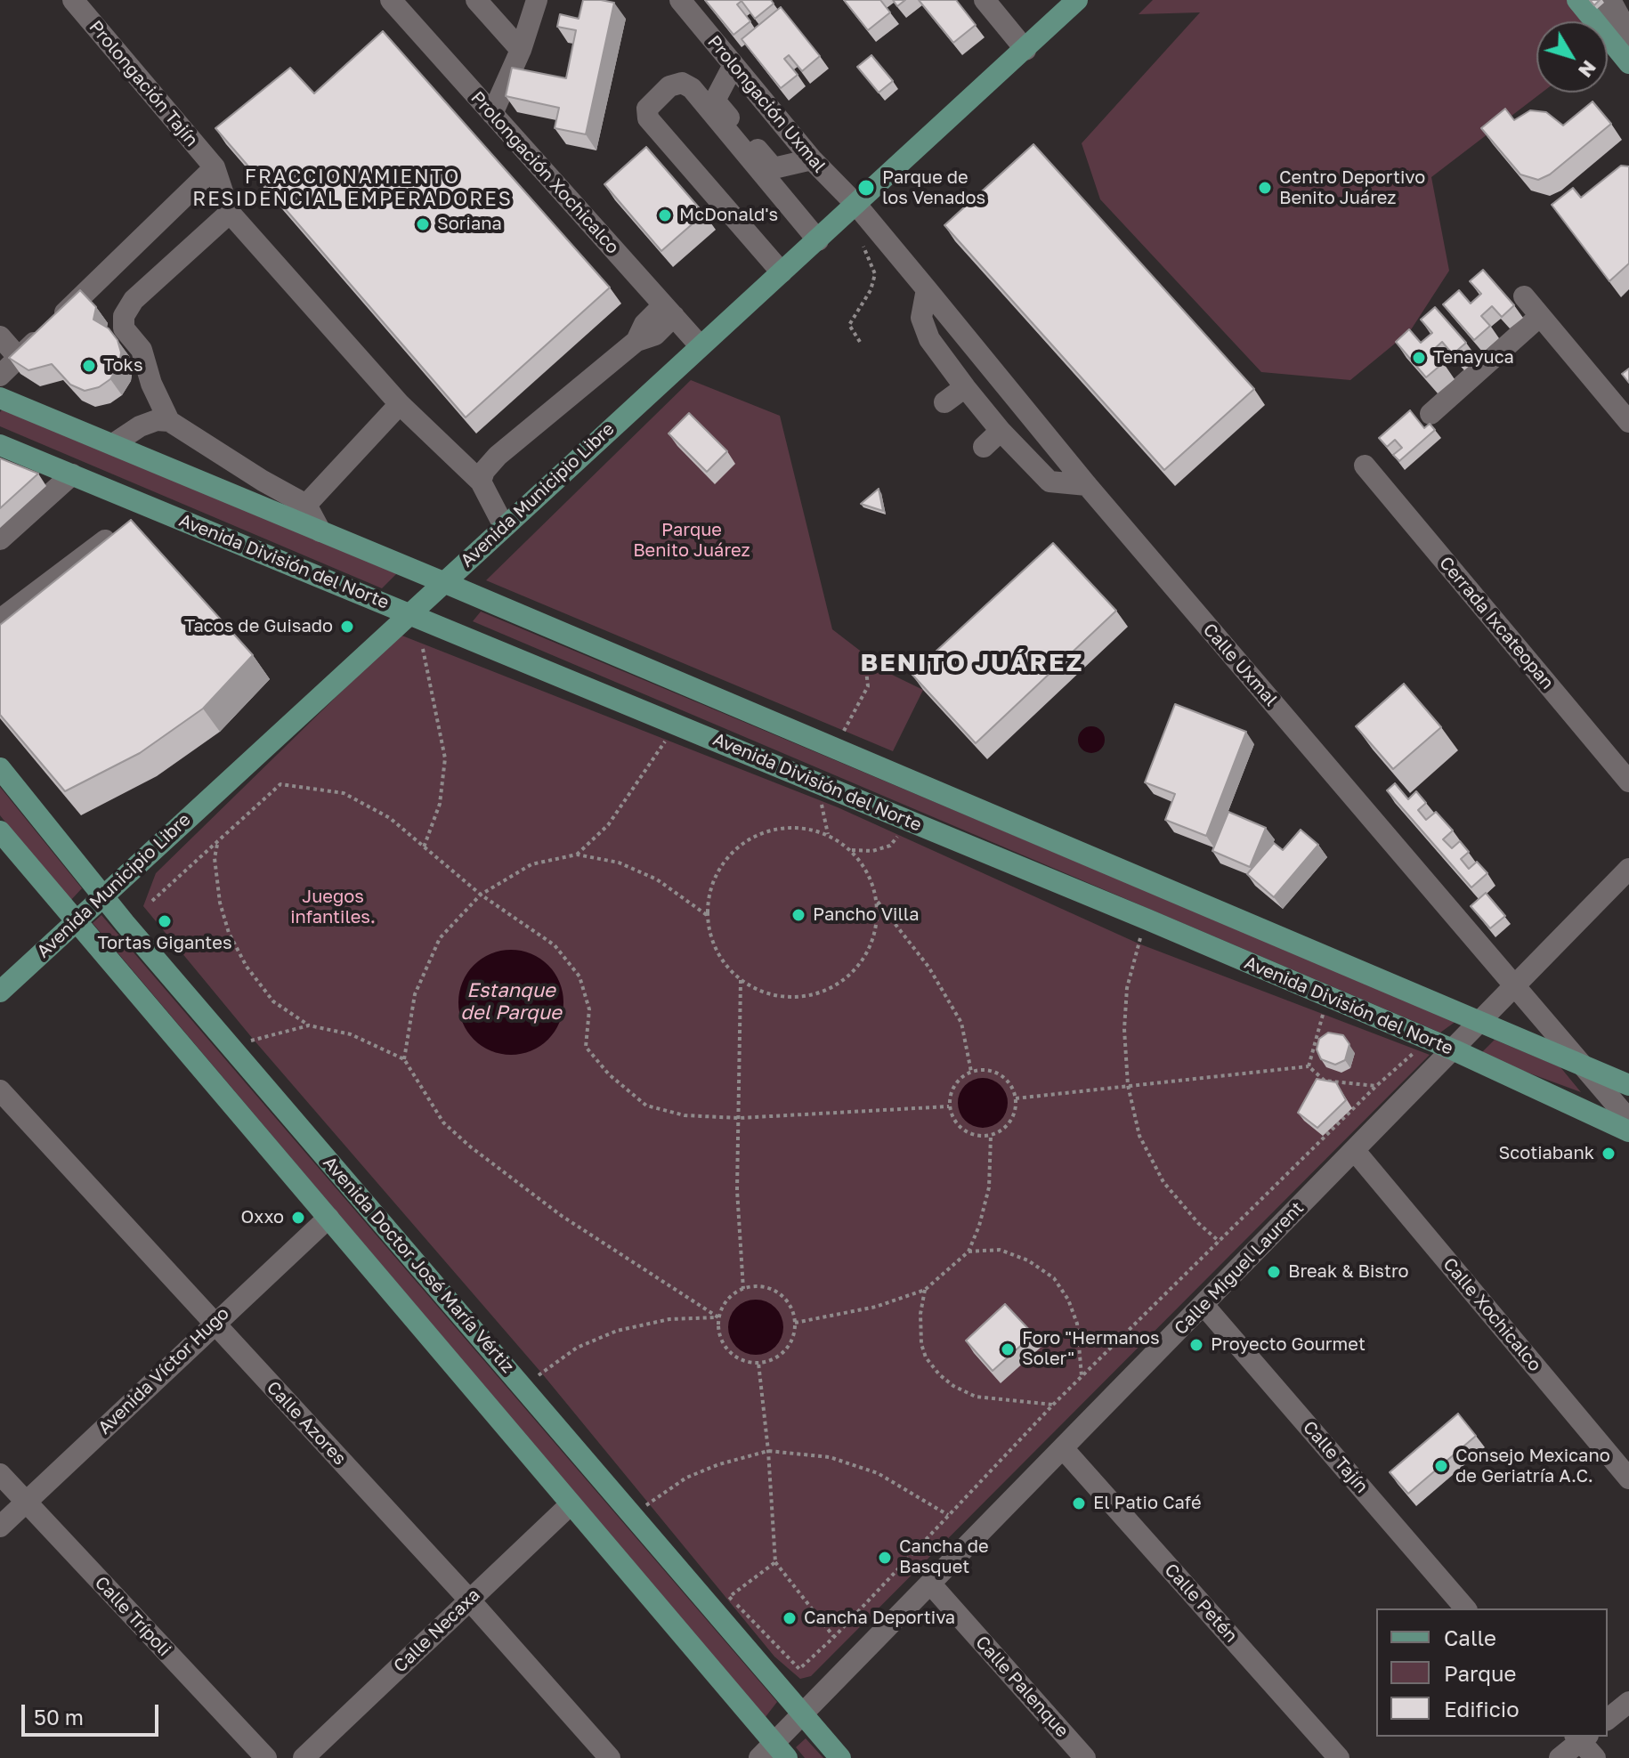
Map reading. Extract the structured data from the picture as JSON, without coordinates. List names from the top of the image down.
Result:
{
  "streets": {
    "main road": ["Avenida Municipio Libre", "Avenida División del Norte", "Avenida Doctor José María Vértiz"],
    "street": [
      "Prolongación Tajín",
      "Prolongación Uxmal",
      "Prolongación Xochicalco",
      "Cerrada Ixcateopan",
      "Calle Uxmal",
      "Calle Miguel Laurent",
      "Calle Xochicalco",
      "Avenida Víctor Hugo",
      "Calle Azores",
      "Calle Tajín",
      "Calle Petén",
      "Calle Trípoli",
      "Calle Necaxa",
      "Calle Palenque"
    ]
  },
  "crossings": [
    ["Prolongación Uxmal", "Avenida Municipio Libre"],
    ["Prolongación Uxmal", "Calle Uxmal"],
    ["Prolongación Xochicalco", "Avenida Municipio Libre"],
    ["Avenida Municipio Libre", "Avenida División del Norte"],
    ["Avenida Municipio Libre", "Calle Uxmal"],
    ["Avenida Municipio Libre", "Avenida Doctor José María Vértiz"],
    ["Avenida División del Norte", "Calle Miguel Laurent"],
    ["Calle Uxmal", "Calle Miguel Laurent"],
    ["Avenida Doctor José María Vértiz", "Calle Miguel Laurent"],
    ["Avenida Doctor José María Vértiz", "Avenida Víctor Hugo"],
    ["Avenida Doctor José María Vértiz", "Calle Necaxa"],
    ["Calle Miguel Laurent", "Calle Xochicalco"],
    ["Calle Miguel Laurent", "Calle Tajín"],
    ["Calle Miguel Laurent", "Calle Petén"],
    ["Calle Miguel Laurent", "Calle Palenque"],
    ["Avenida Víctor Hugo", "Calle Azores"],
    ["Avenida Víctor Hugo", "Calle Trípoli"],
    ["Calle Azores", "Calle Necaxa"]
  ],
  "districts": ["FRACCIONAMIENTO RESIDENCIAL EMPERADORES", "BENITO JUÁREZ"],
  "water": ["Estanque del Parque"],
  "parks": ["Parque Benito Juárez", "Juegos infantiles."],
  "places": [
    "Parque de los Venados",
    "Centro Deportivo Benito Juárez",
    "McDonald's",
    "Soriana",
    "Tenayuca",
    "Toks",
    "Tacos de Guisado",
    "Pancho Villa",
    "Tortas Gigantes",
    "Scotiabank",
    "Oxxo",
    "Break & Bistro",
    "Proyecto Gourmet",
    "Foro \"Hermanos Soler\"",
    "Consejo Mexicano de Geriatría A.C.",
    "El Patio Café",
    "Cancha de Basquet",
    "Cancha Deportiva"
  ],
  "legend": ["Calle", "Parque", "Edificio"],
  "scale_bar": "50 m",
  "north": "bottom right"
}
